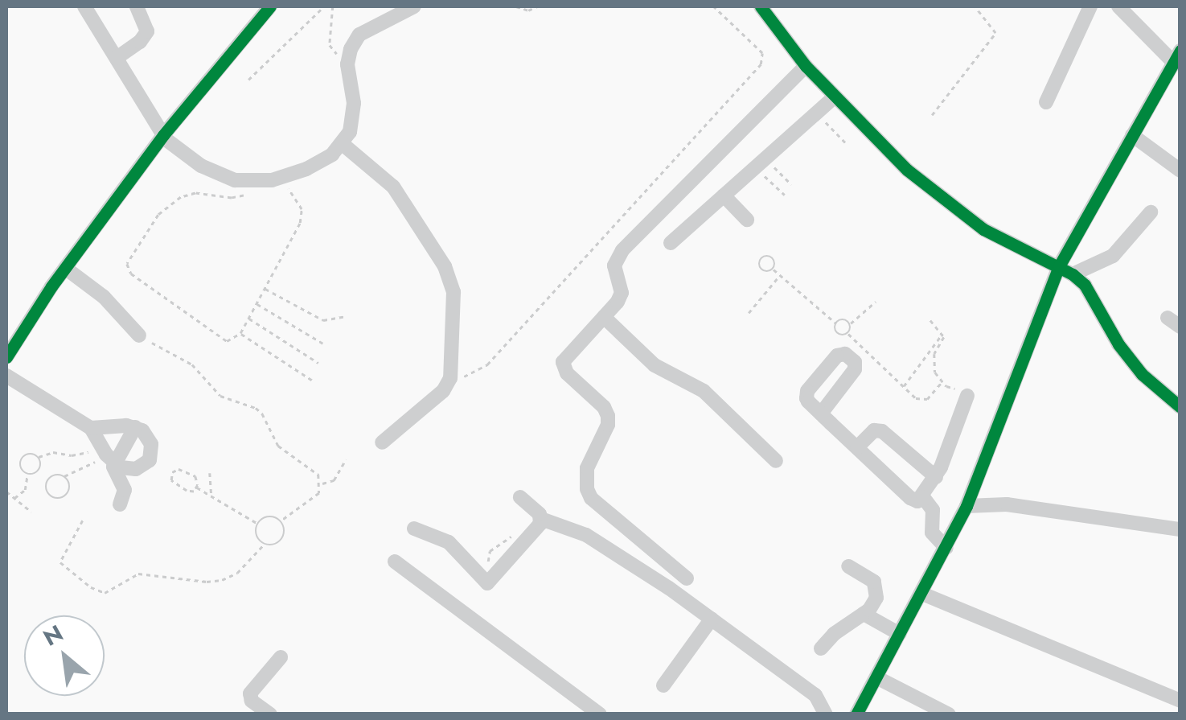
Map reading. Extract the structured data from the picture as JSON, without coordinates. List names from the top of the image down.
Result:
{
  "north": "top left"
}
